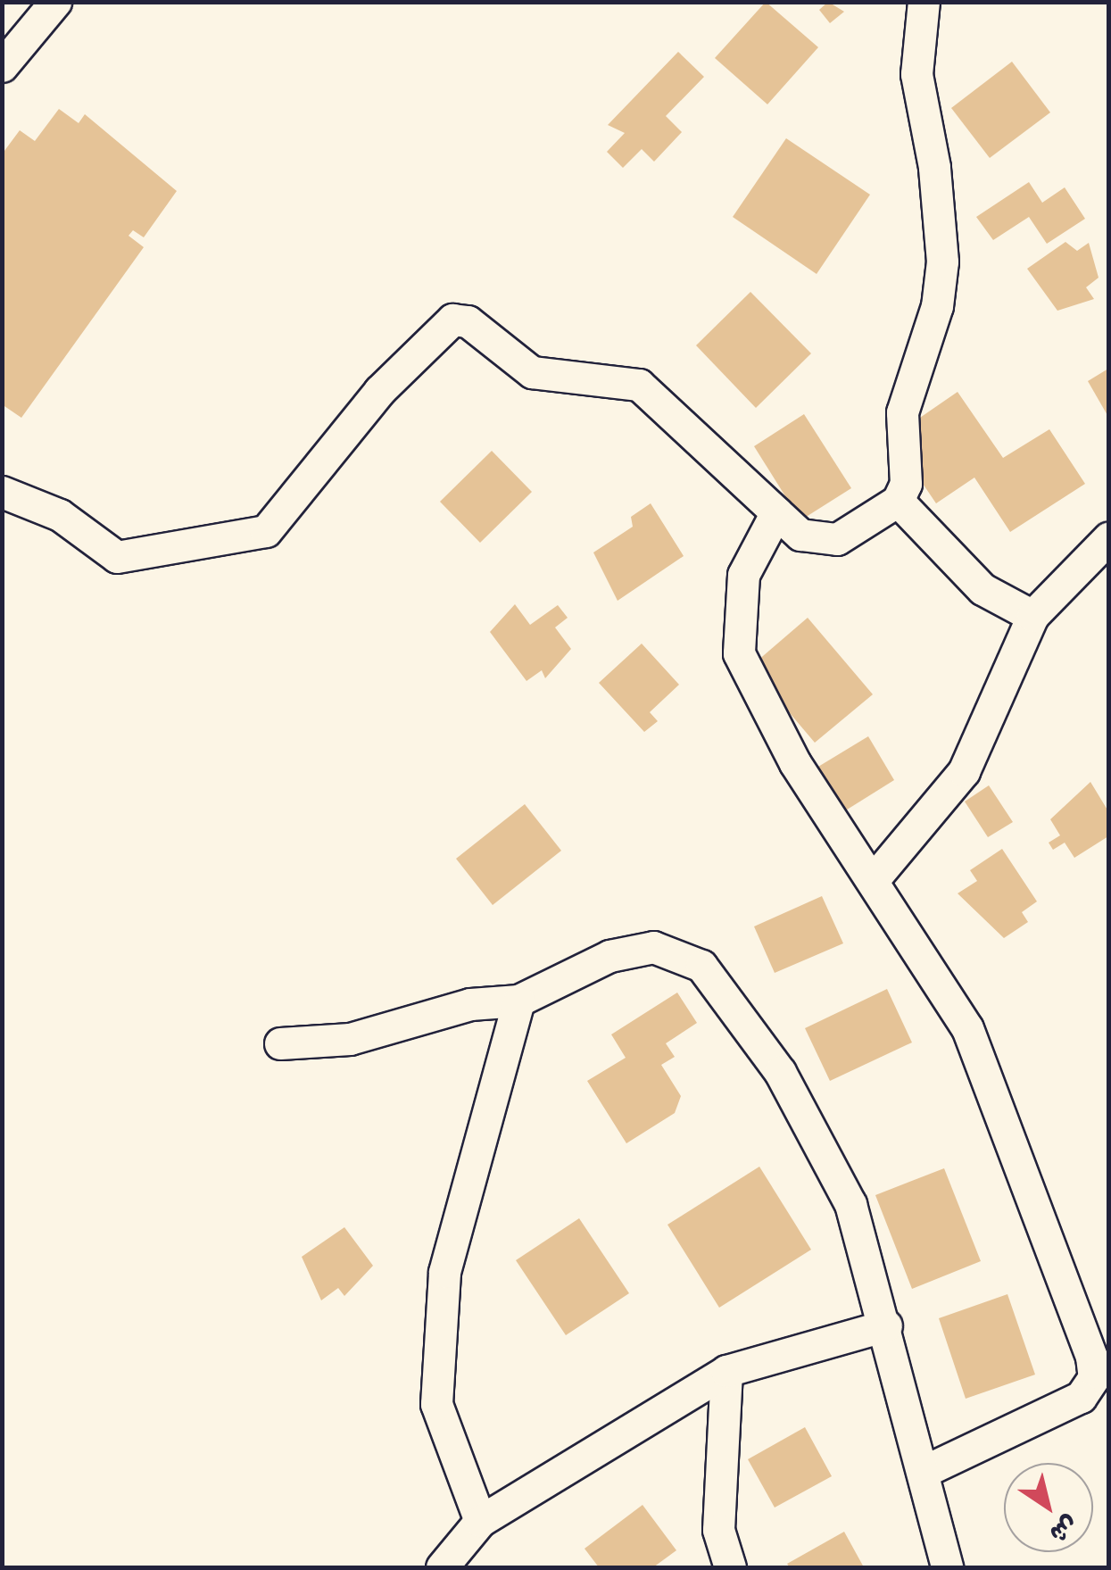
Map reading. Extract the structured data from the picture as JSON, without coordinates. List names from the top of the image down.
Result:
{
  "north": "bottom right"
}
